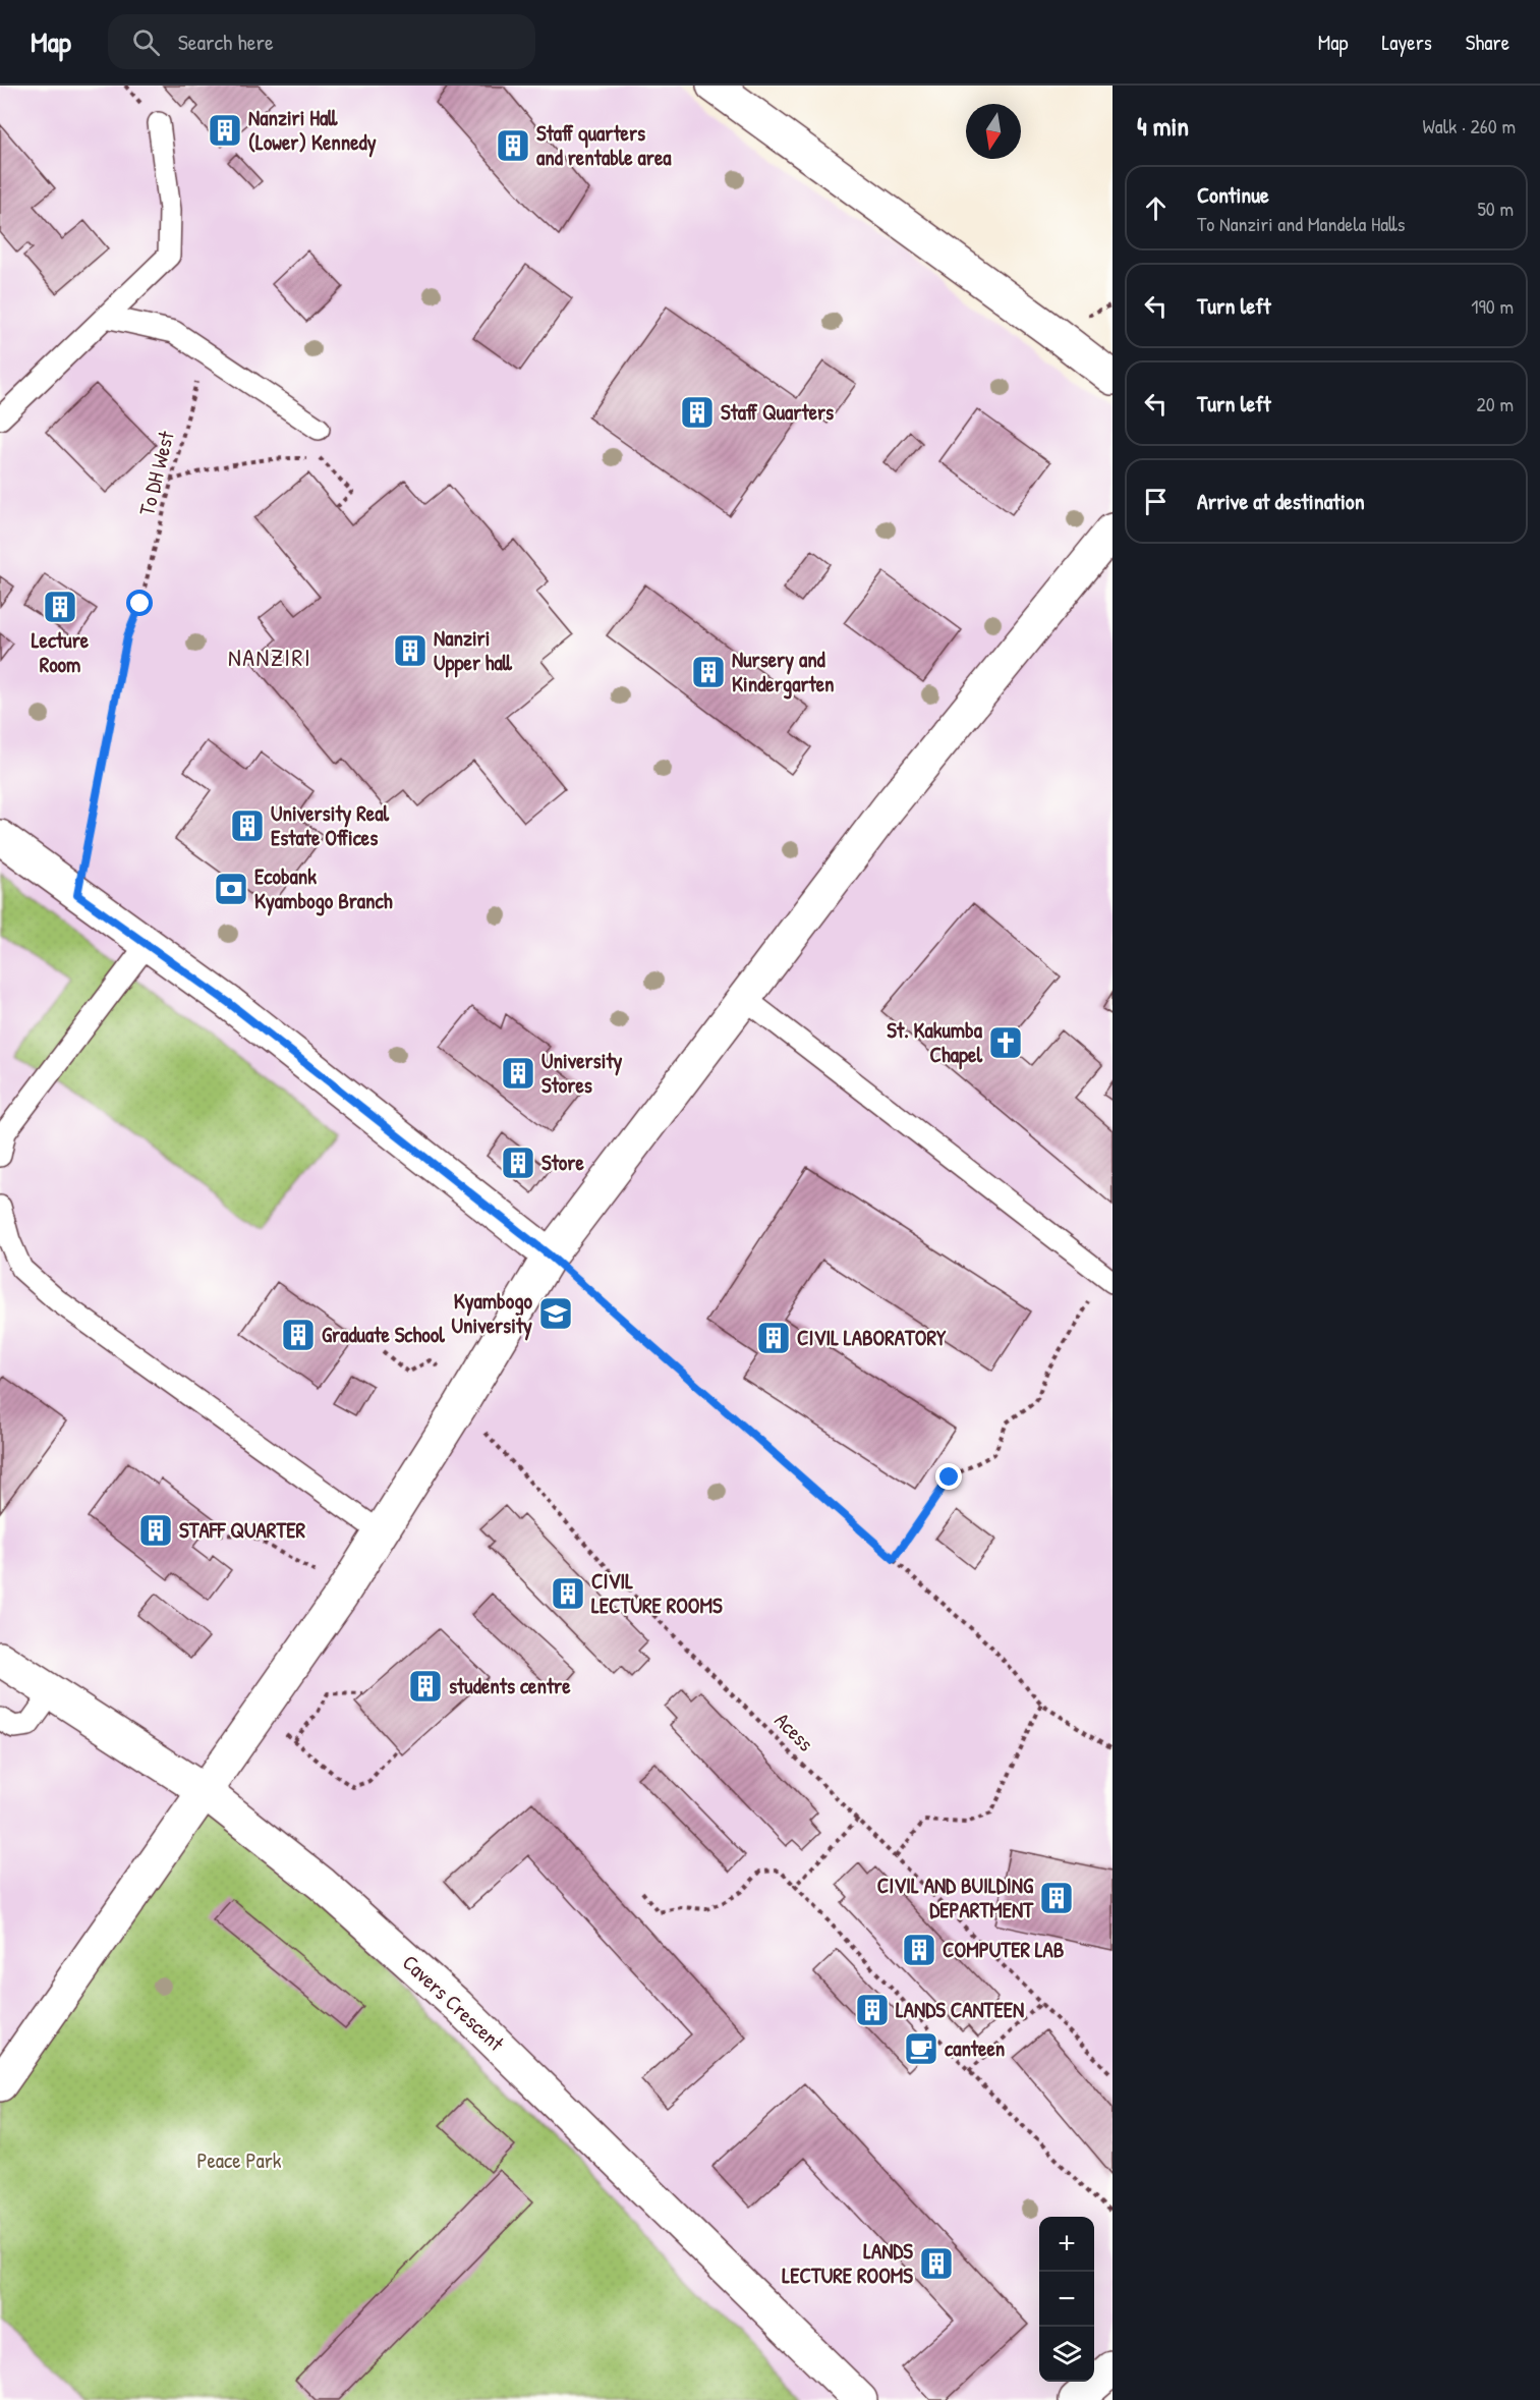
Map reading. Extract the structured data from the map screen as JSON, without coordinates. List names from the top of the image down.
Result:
{
  "streets": {
    "street": ["Cavers Crescent"],
    "path": ["To DH West", "Acess"]
  },
  "districts": ["NANZIRI"],
  "parks": ["Peace Park"],
  "places": {
    "building": [
      "Nanziri Hall (Lower) Kennedy",
      "Staff quarters and rentable area",
      "Staff Quarters",
      "Lecture Room",
      "Nanziri Upper hall",
      "Nursery and Kindergarten",
      "University Real Estate Offices",
      "University Stores",
      "Store",
      "Graduate School",
      "CIVIL LABORATORY",
      "STAFF QUARTER",
      "CIVIL LECTURE ROOMS",
      "students centre",
      "CIVIL AND BUILDING DEPARTMENT",
      "COMPUTER LAB",
      "LANDS CANTEEN",
      "LANDS LECTURE ROOMS"
    ],
    "bank": ["Ecobank Kyambogo Branch"],
    "church": ["St. Kakumba Chapel"],
    "school or university": ["Kyambogo University"],
    "cafe": ["canteen"]
  },
  "north": "bottom",
  "page": {
    "header": "Map",
    "search": "Search here",
    "nav": ["Map", "Layers", "Share"],
    "heading": ["4 min", "Walk · 260 m"],
    "list": [
      ["Continue", "To Nanziri and Mandela Halls", "50 m"],
      ["Turn left", "190 m"],
      ["Turn left", "20 m"],
      "Arrive at destination"
    ],
    "map_buttons": ["+", "−"]
  }
}
